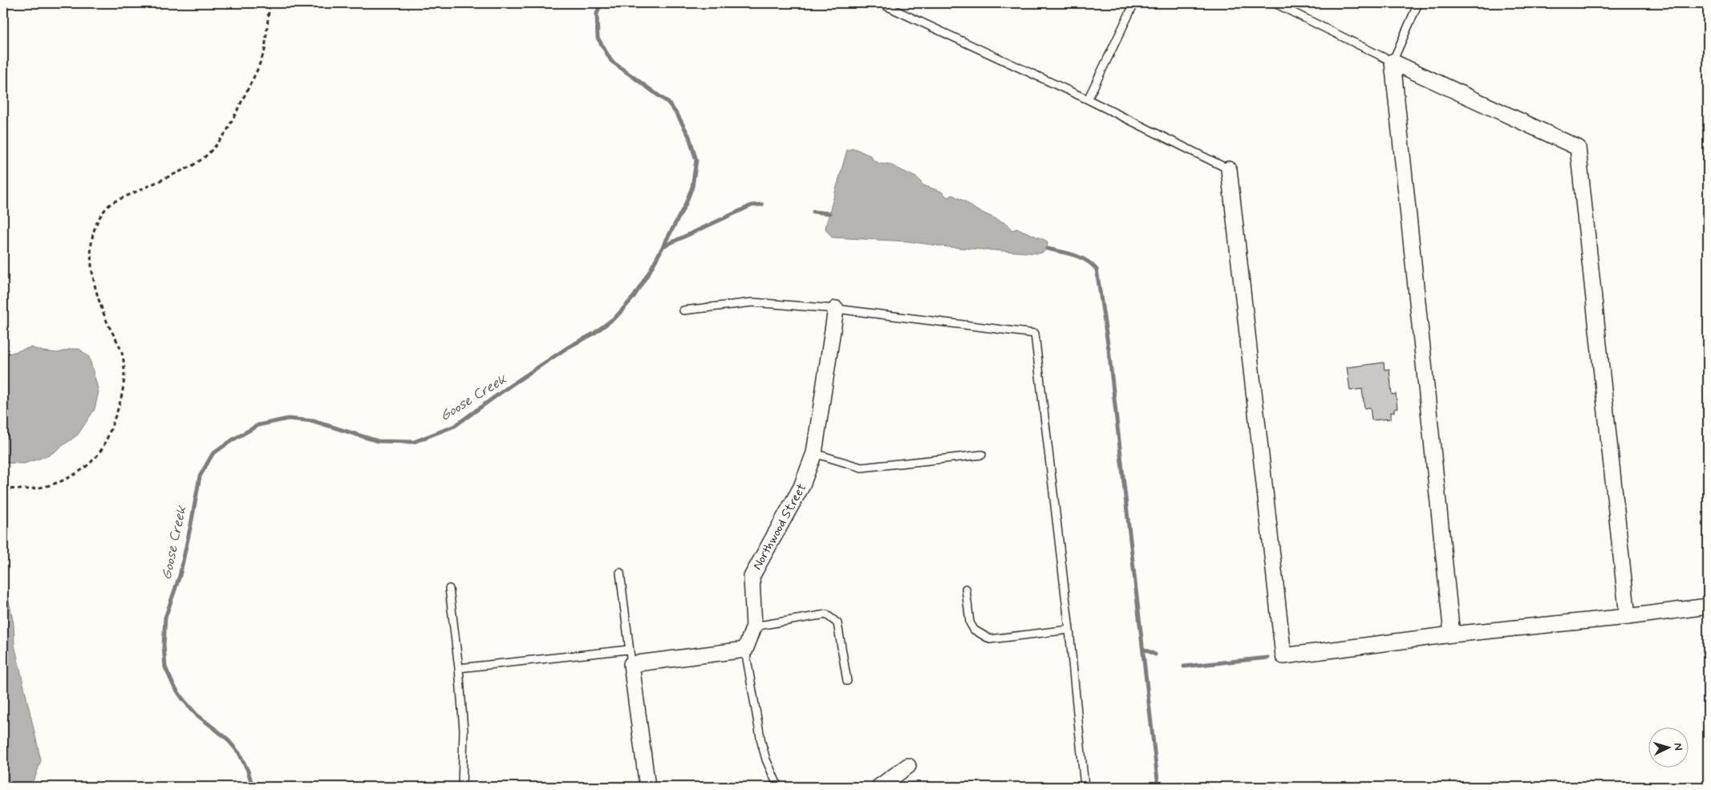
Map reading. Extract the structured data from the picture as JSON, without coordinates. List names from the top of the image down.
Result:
{
  "streets": {
    "street": ["Northwood Street"]
  },
  "water": ["Goose Creek"],
  "north": "right"
}
